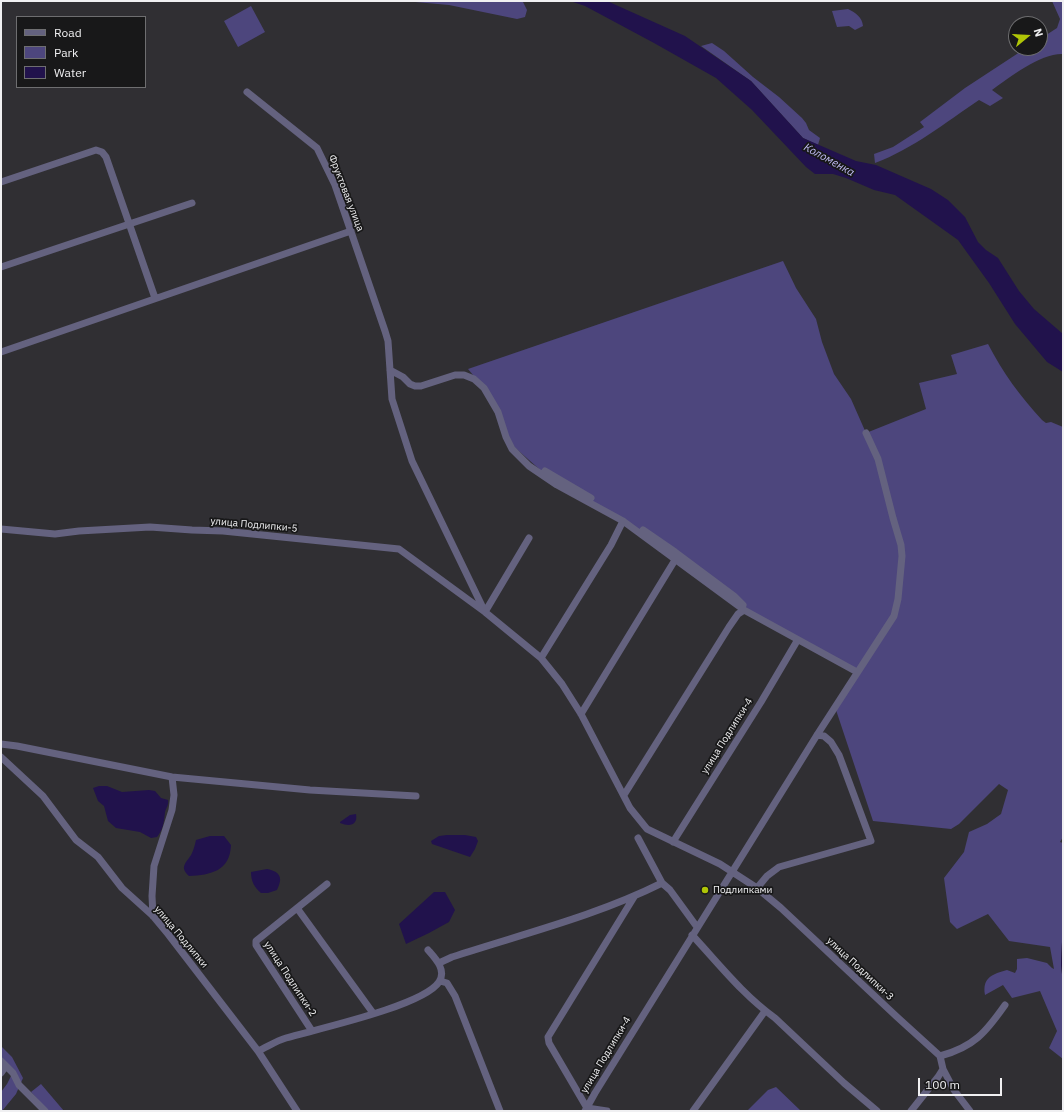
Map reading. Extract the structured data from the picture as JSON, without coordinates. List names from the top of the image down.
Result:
{
  "streets": {
    "street": [
      "Фруктовая улица",
      "улица Подлипки-5",
      "улица Подлипки-4",
      "улица Подлипки",
      "улица Подлипки-3",
      "улица Подлипки-2"
    ]
  },
  "crossings": [
    ["Фруктовая улица", "улица Подлипки-5"],
    ["улица Подлипки-4", "улица Подлипки-3"],
    ["улица Подлипки", "улица Подлипки-2"]
  ],
  "water": ["Коломенка"],
  "places": ["Подлипками"],
  "legend": ["Road", "Park", "Water"],
  "scale_bar": "100 m",
  "north": "right"
}
